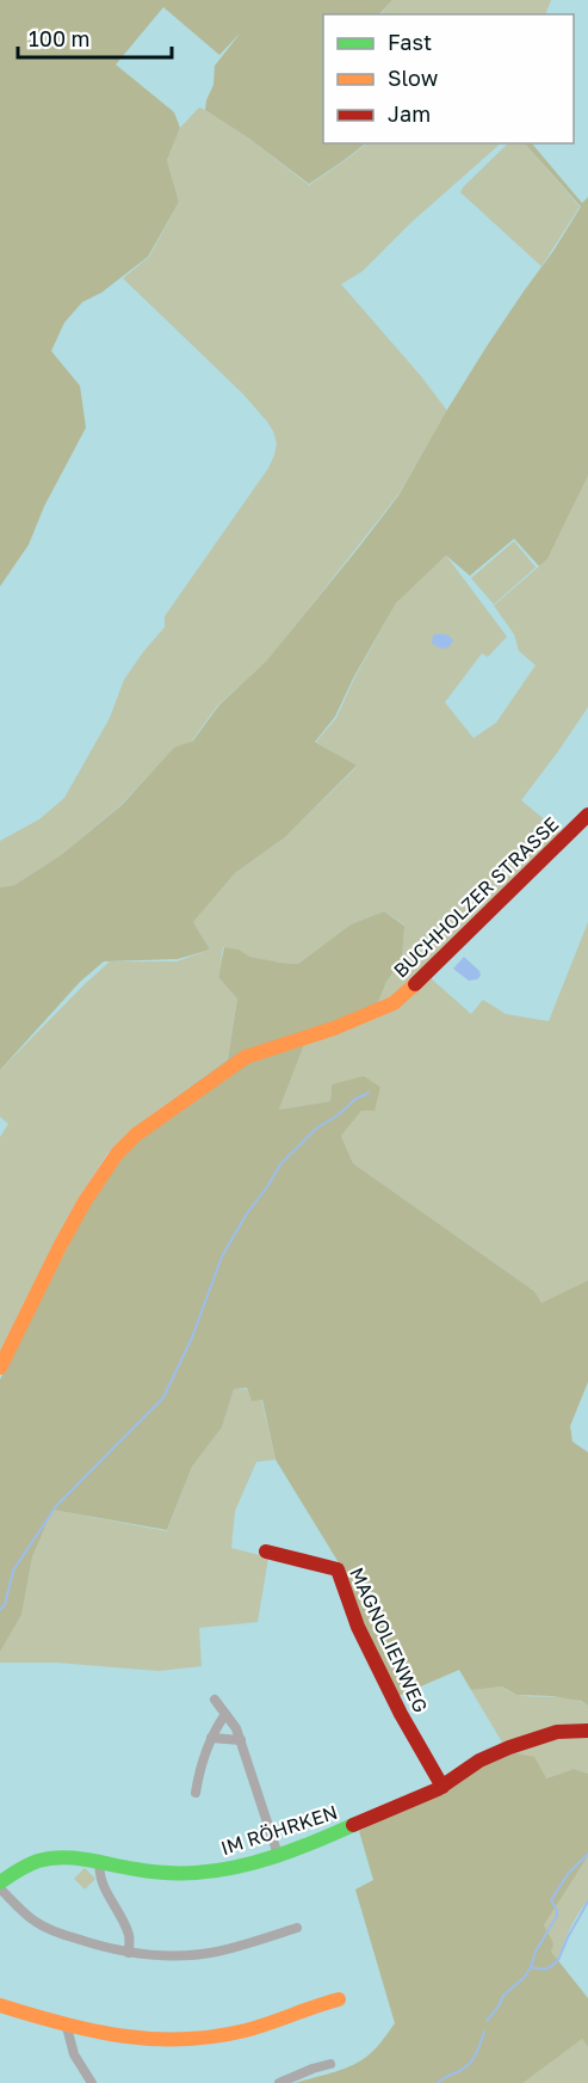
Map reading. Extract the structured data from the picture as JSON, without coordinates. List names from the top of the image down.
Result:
{
  "streets": {
    "street": ["BUCHHOLZER STRASSE", "MAGNOLIENWEG", "IM RÖHRKEN"]
  },
  "crossings": [
    ["MAGNOLIENWEG", "IM RÖHRKEN"]
  ],
  "legend": ["Fast", "Slow", "Jam"],
  "scale_bar": "100 m"
}
